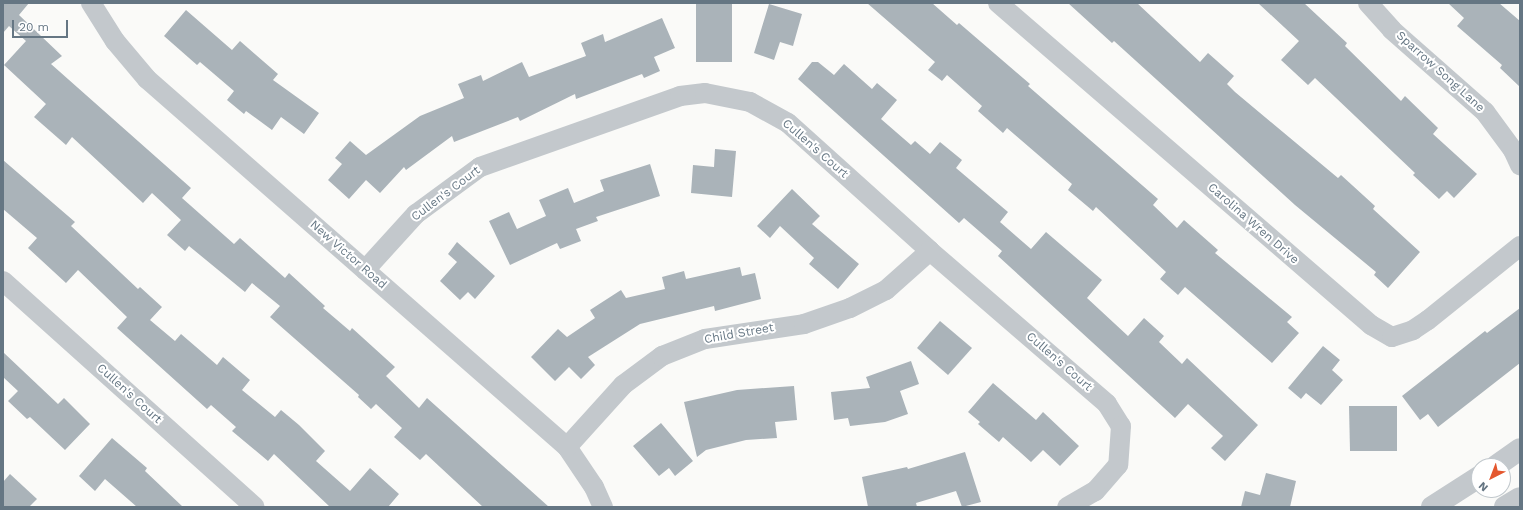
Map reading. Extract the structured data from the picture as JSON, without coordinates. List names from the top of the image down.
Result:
{
  "streets": {
    "street": [
      "Sparrow Song Lane",
      "Cullen's Court",
      "Carolina Wren Drive",
      "New Victor Road",
      "Child Street"
    ]
  },
  "crossings": [
    ["Cullen's Court", "New Victor Road"],
    ["Cullen's Court", "Child Street"],
    ["New Victor Road", "Child Street"]
  ],
  "scale_bar": "20 m",
  "north": "bottom left"
}
